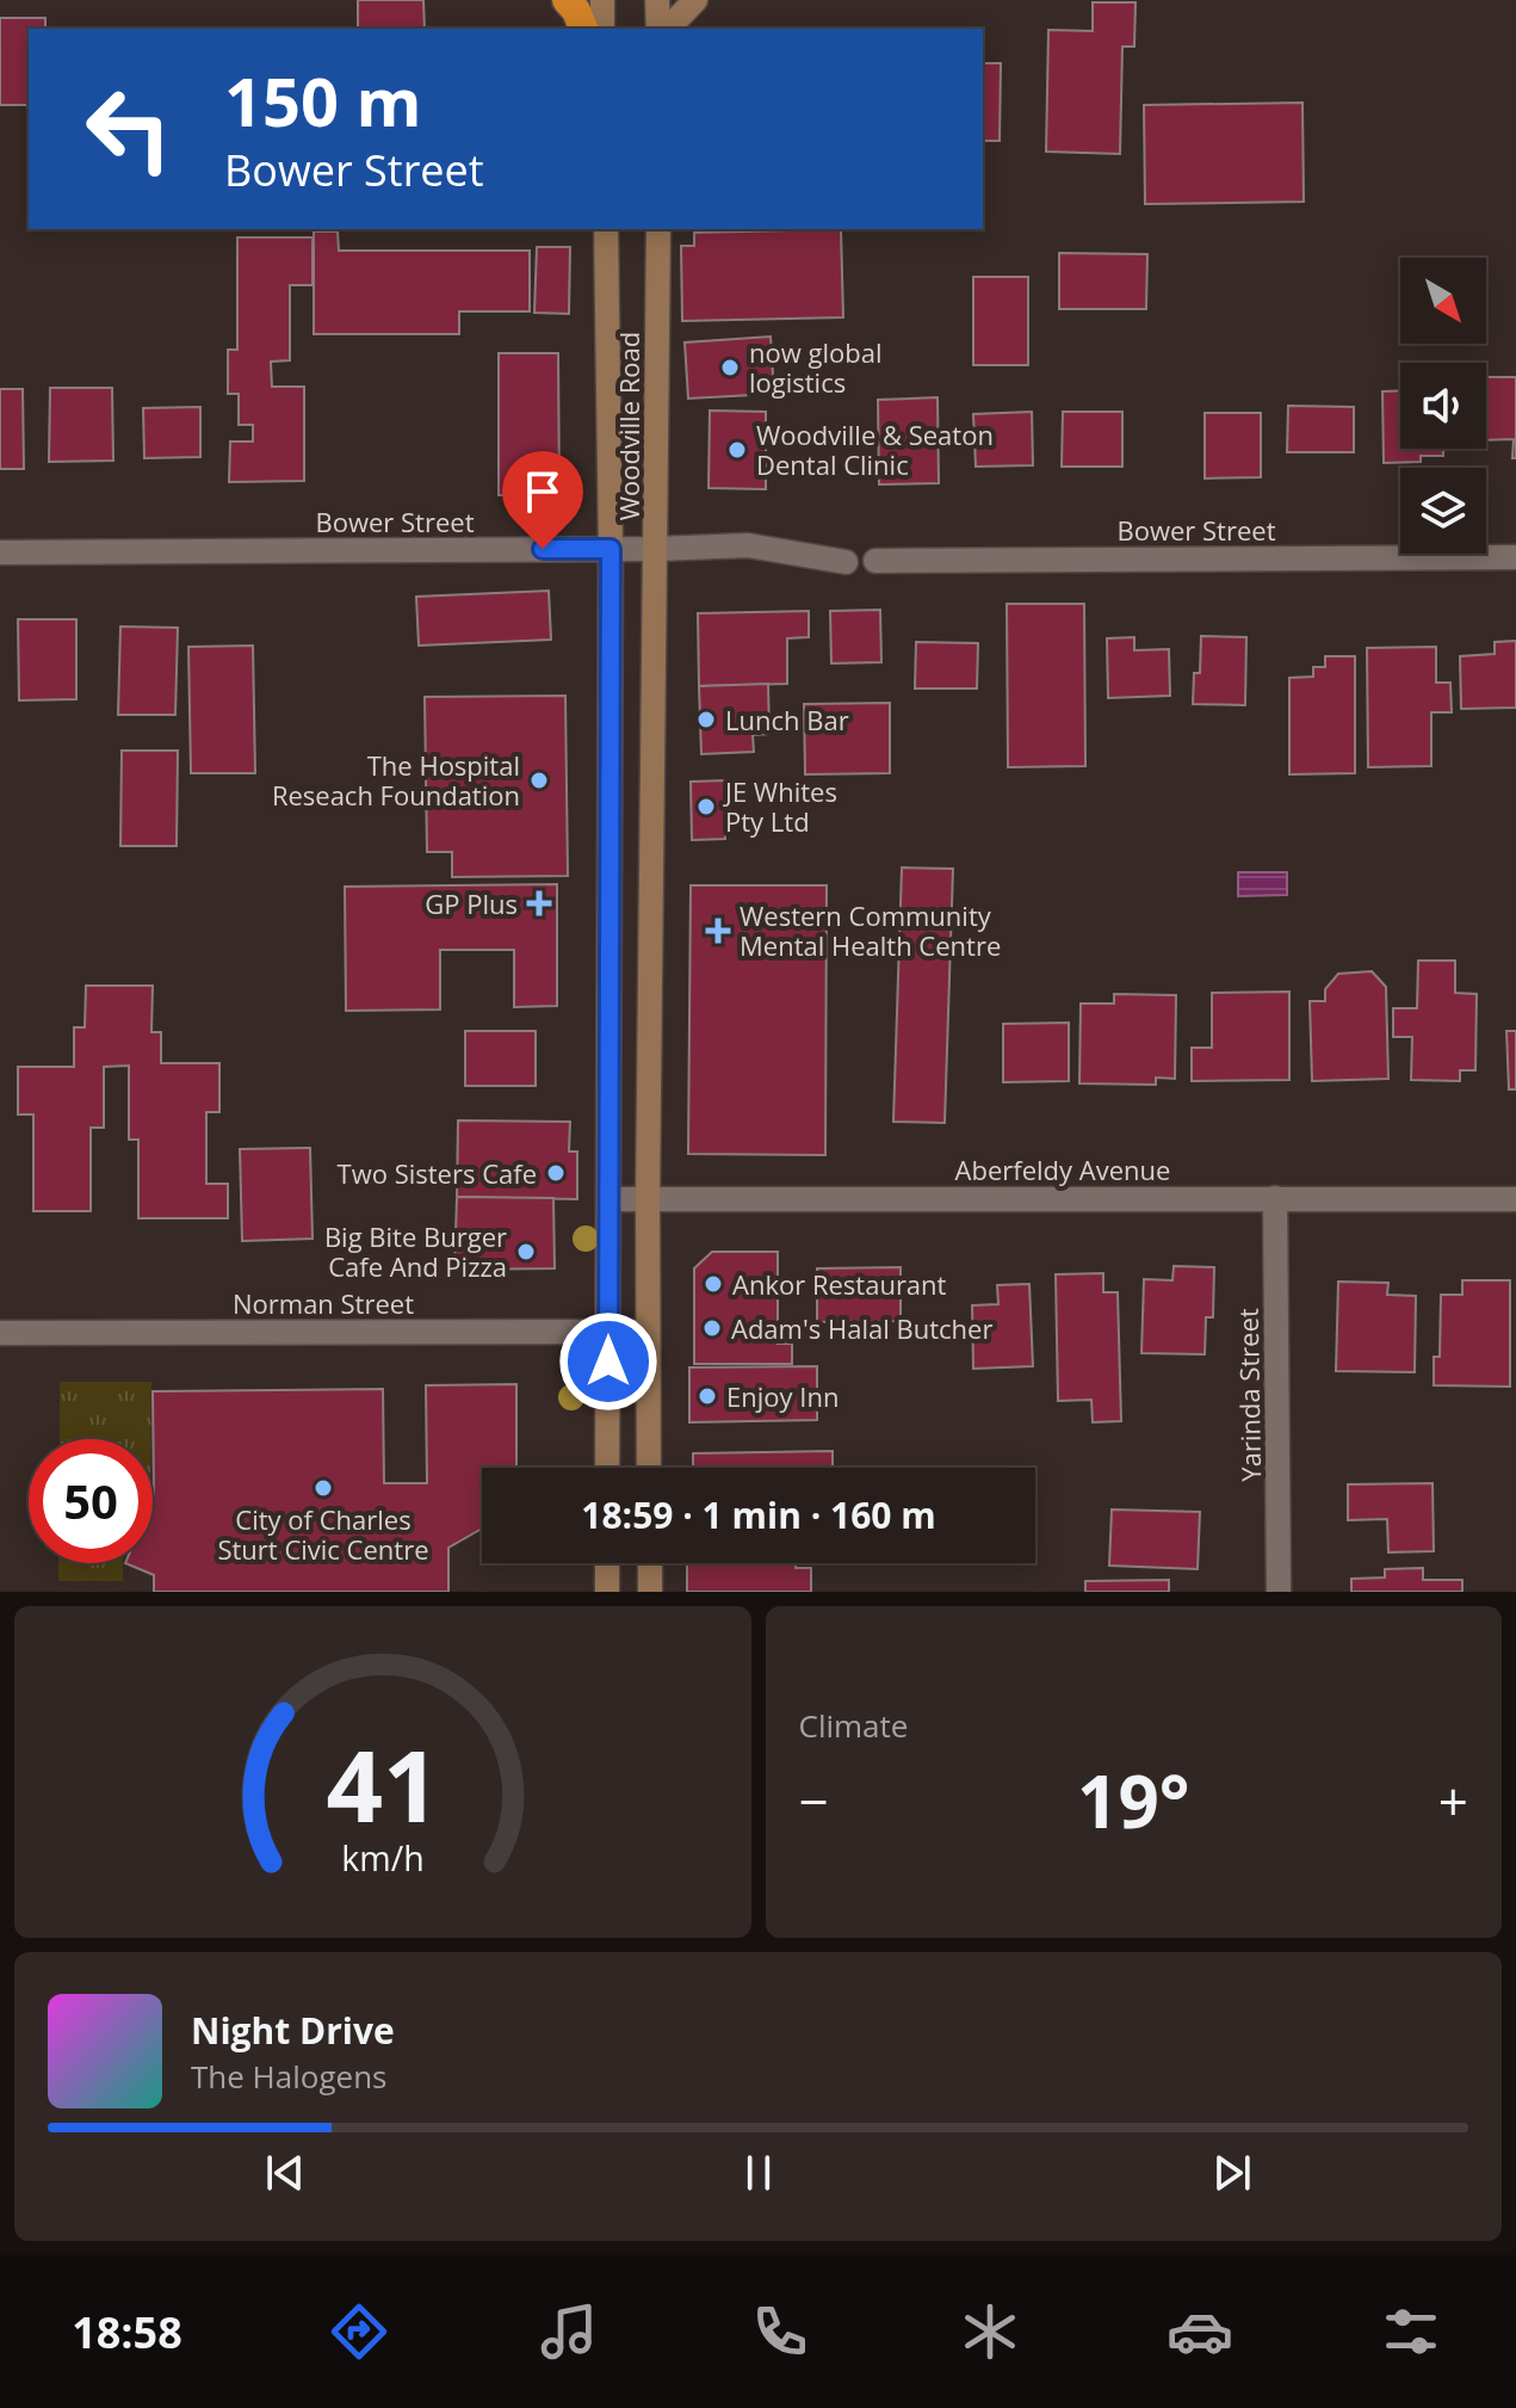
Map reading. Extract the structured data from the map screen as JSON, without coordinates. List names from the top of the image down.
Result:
{
  "streets": {
    "main road": ["Woodville Road"],
    "street": [
      "Bower Street",
      "Aberfeldy Avenue",
      "Norman Street",
      "Yarinda Street"
    ]
  },
  "crossings": [
    ["Woodville Road", "Bower Street"],
    ["Woodville Road", "Aberfeldy Avenue"],
    ["Woodville Road", "Norman Street"],
    ["Aberfeldy Avenue", "Yarinda Street"]
  ],
  "places": {
    "other": [
      "now global logistics",
      "Woodville & Seaton Dental Clinic",
      "Lunch Bar",
      "The Hospital Reseach Foundation",
      "JE Whites Pty Ltd",
      "Two Sisters Cafe",
      "Big Bite Burger Cafe And Pizza",
      "Ankor Restaurant",
      "Adam's Halal Butcher",
      "Enjoy Inn",
      "City of Charles Sturt Civic Centre"
    ],
    "health": ["GP Plus", "Western Community Mental Health Centre"]
  },
  "north": "bottom right",
  "page": {
    "turn": ["150 m", "Bower Street"],
    "limit": "50",
    "trip": "18:59 · 1 min · 160 m",
    "tile": "Climate",
    "heat": ["−", "19°", "+"],
    "song": ["Night Drive", "The Halogens"],
    "tabs": "18:58",
    "gauge": ["41", "km/h"]
  }
}
